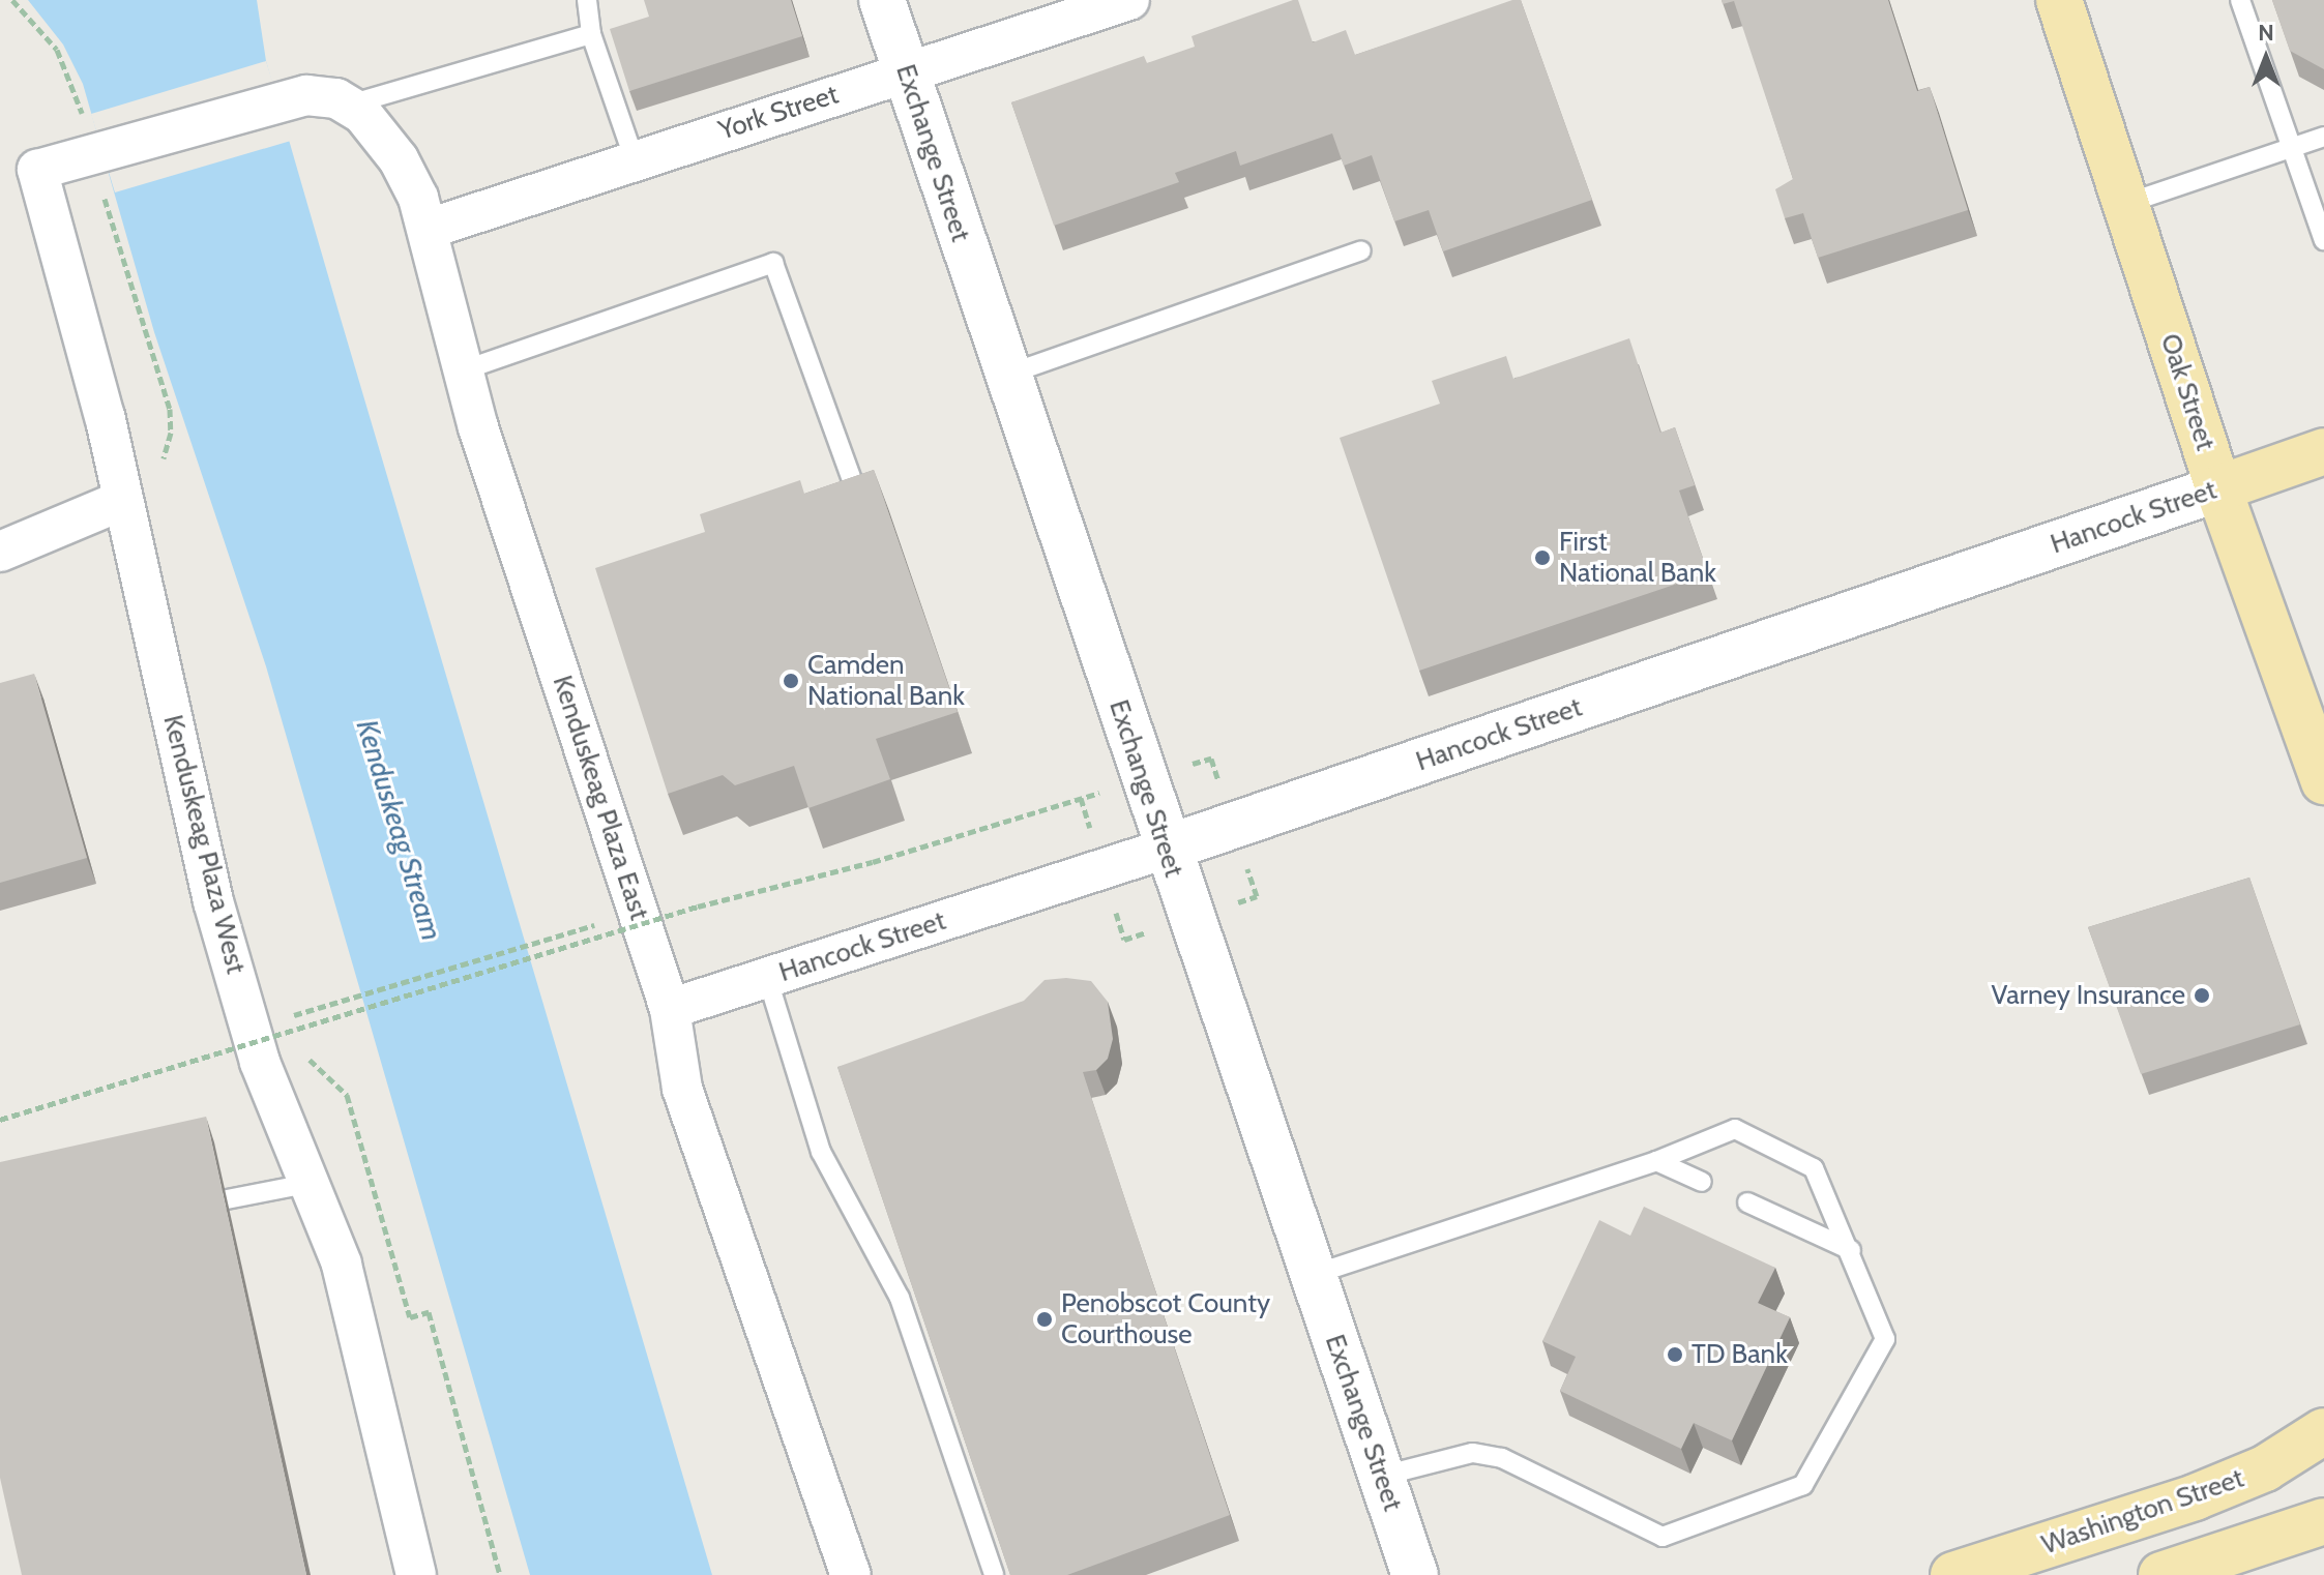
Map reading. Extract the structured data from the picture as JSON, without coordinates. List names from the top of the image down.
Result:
{
  "streets": {
    "main road": ["Oak Street", "Hancock Street", "Washington Street"],
    "street": [
      "York Street",
      "Exchange Street",
      "Kenduskeag Plaza East",
      "Kenduskeag Plaza West"
    ]
  },
  "crossings": [
    ["York Street", "Exchange Street"],
    ["York Street", "Kenduskeag Plaza East"],
    ["Exchange Street", "Hancock Street"],
    ["Oak Street", "Hancock Street"],
    ["Hancock Street", "Kenduskeag Plaza East"]
  ],
  "water": ["Kenduskeag Stream"],
  "places": [
    "First National Bank",
    "Camden National Bank",
    "Varney Insurance",
    "Penobscot County Courthouse",
    "TD Bank"
  ],
  "north": "top"
}
